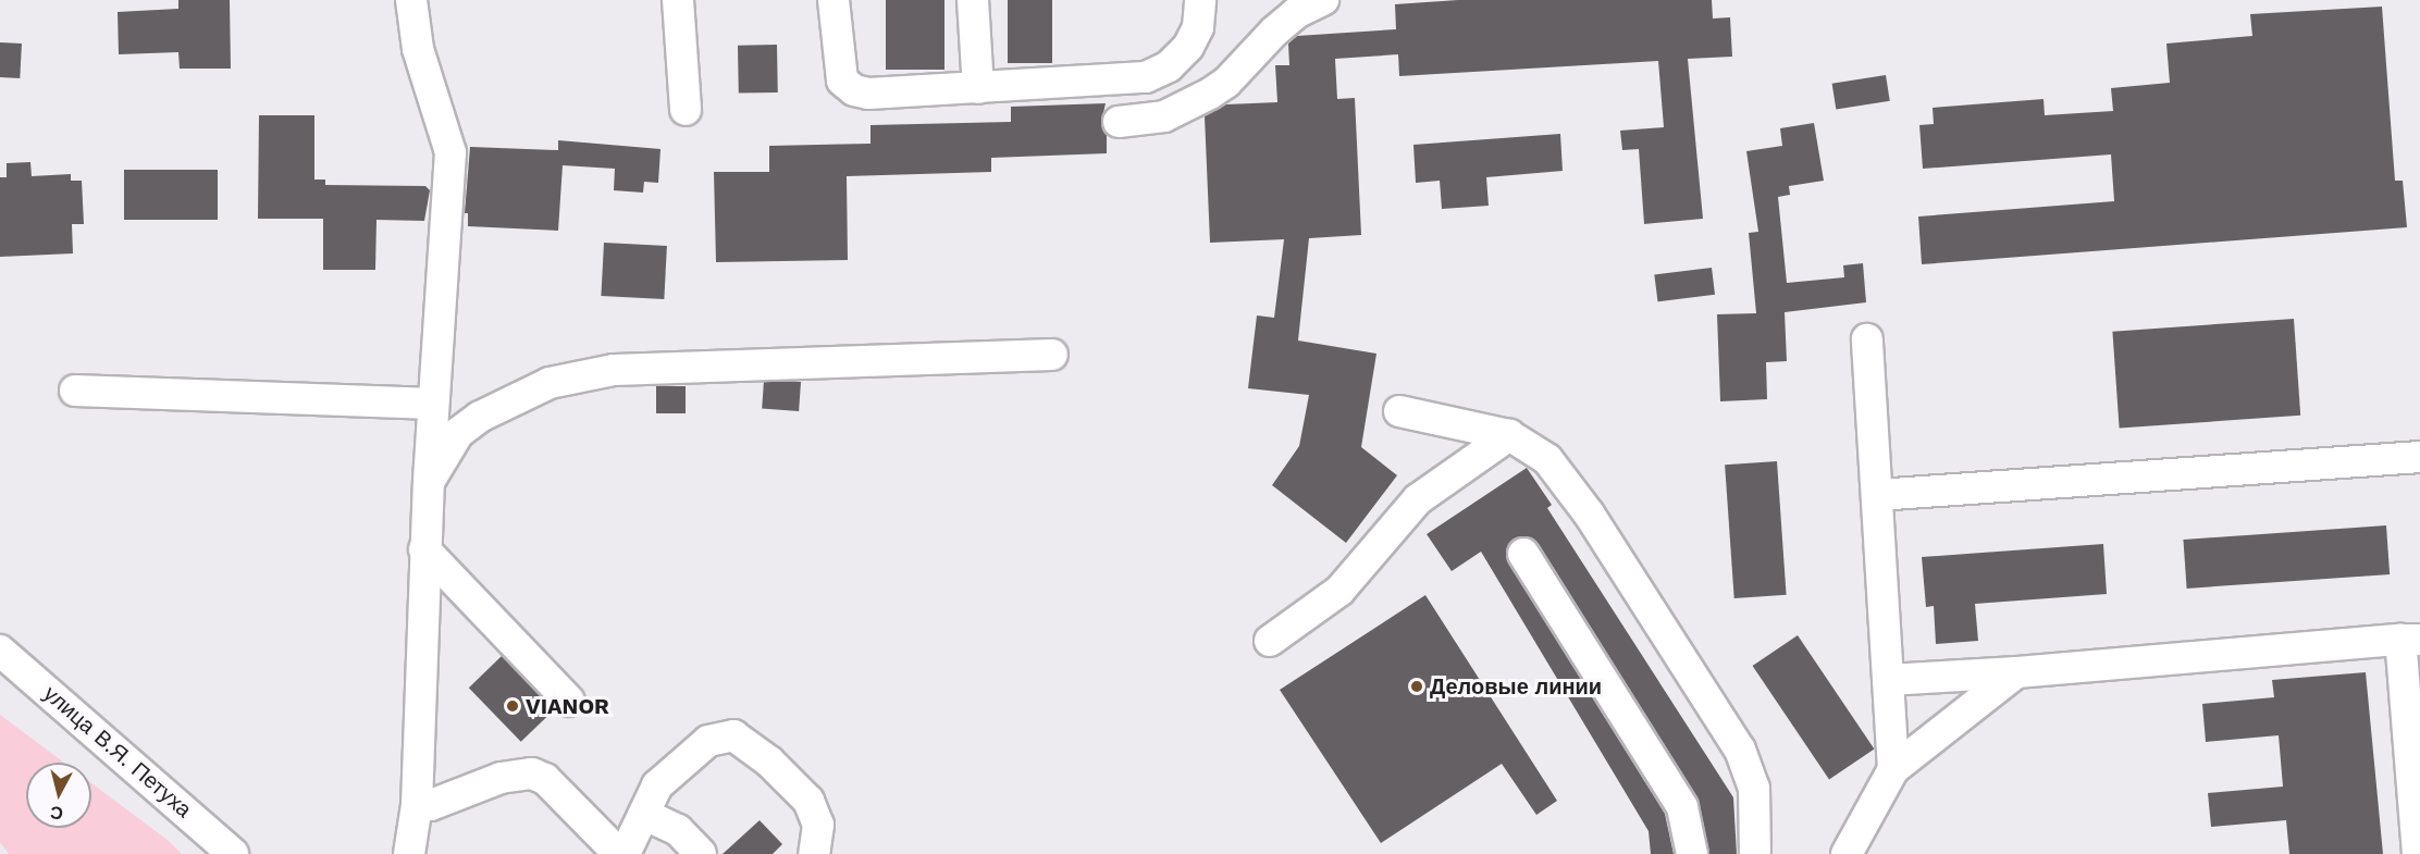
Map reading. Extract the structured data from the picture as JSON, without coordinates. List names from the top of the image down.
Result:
{
  "streets": {
    "street": ["улица В.Я. Петуха"]
  },
  "places": ["Деловые линии", "VIANOR"],
  "north": "bottom"
}
